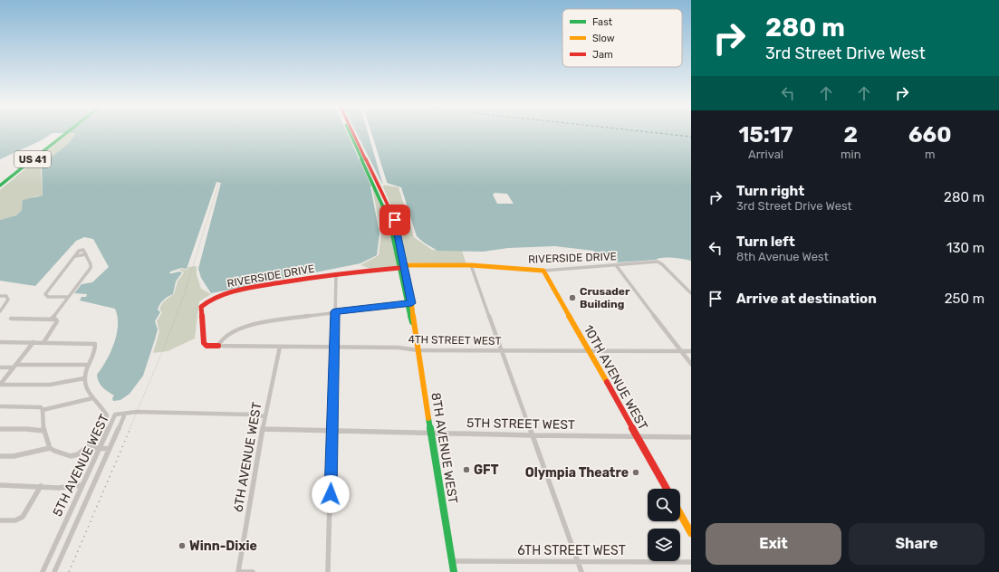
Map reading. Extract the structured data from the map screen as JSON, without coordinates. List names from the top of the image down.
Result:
{
  "streets": {
    "main road": [
      "US 41",
      "RIVERSIDE DRIVE",
      "10TH AVENUE WEST",
      "8TH AVENUE WEST"
    ],
    "street": [
      "4TH STREET WEST",
      "5TH STREET WEST",
      "6TH AVENUE WEST",
      "5TH AVENUE WEST",
      "6TH STREET WEST"
    ]
  },
  "crossings": [
    ["RIVERSIDE DRIVE", "4TH STREET WEST"],
    ["RIVERSIDE DRIVE", "10TH AVENUE WEST"],
    ["RIVERSIDE DRIVE", "8TH AVENUE WEST"],
    ["4TH STREET WEST", "10TH AVENUE WEST"],
    ["4TH STREET WEST", "8TH AVENUE WEST"],
    ["4TH STREET WEST", "6TH AVENUE WEST"],
    ["10TH AVENUE WEST", "5TH STREET WEST"],
    ["5TH STREET WEST", "8TH AVENUE WEST"],
    ["5TH STREET WEST", "6TH AVENUE WEST"],
    ["8TH AVENUE WEST", "6TH STREET WEST"]
  ],
  "places": [
    "Crusader Building",
    "GFT",
    "Olympia Theatre",
    "Winn-Dixie"
  ],
  "legend": ["Fast", "Slow", "Jam"],
  "page": {
    "turn": ["280 m", "3rd Street Drive West"],
    "eta": [
      "15:17",
      "Arrival",
      "2",
      "min",
      "660",
      "m"
    ],
    "list": [
      {
        "name": "Turn right",
        "note": "3rd Street Drive West",
        "value": "280 m"
      },
      {
        "name": "Turn left",
        "note": "8th Avenue West",
        "value": "130 m"
      },
      {
        "name": "Arrive at destination",
        "value": "250 m"
      }
    ],
    "buttons": ["Exit", "Share"]
  }
}
